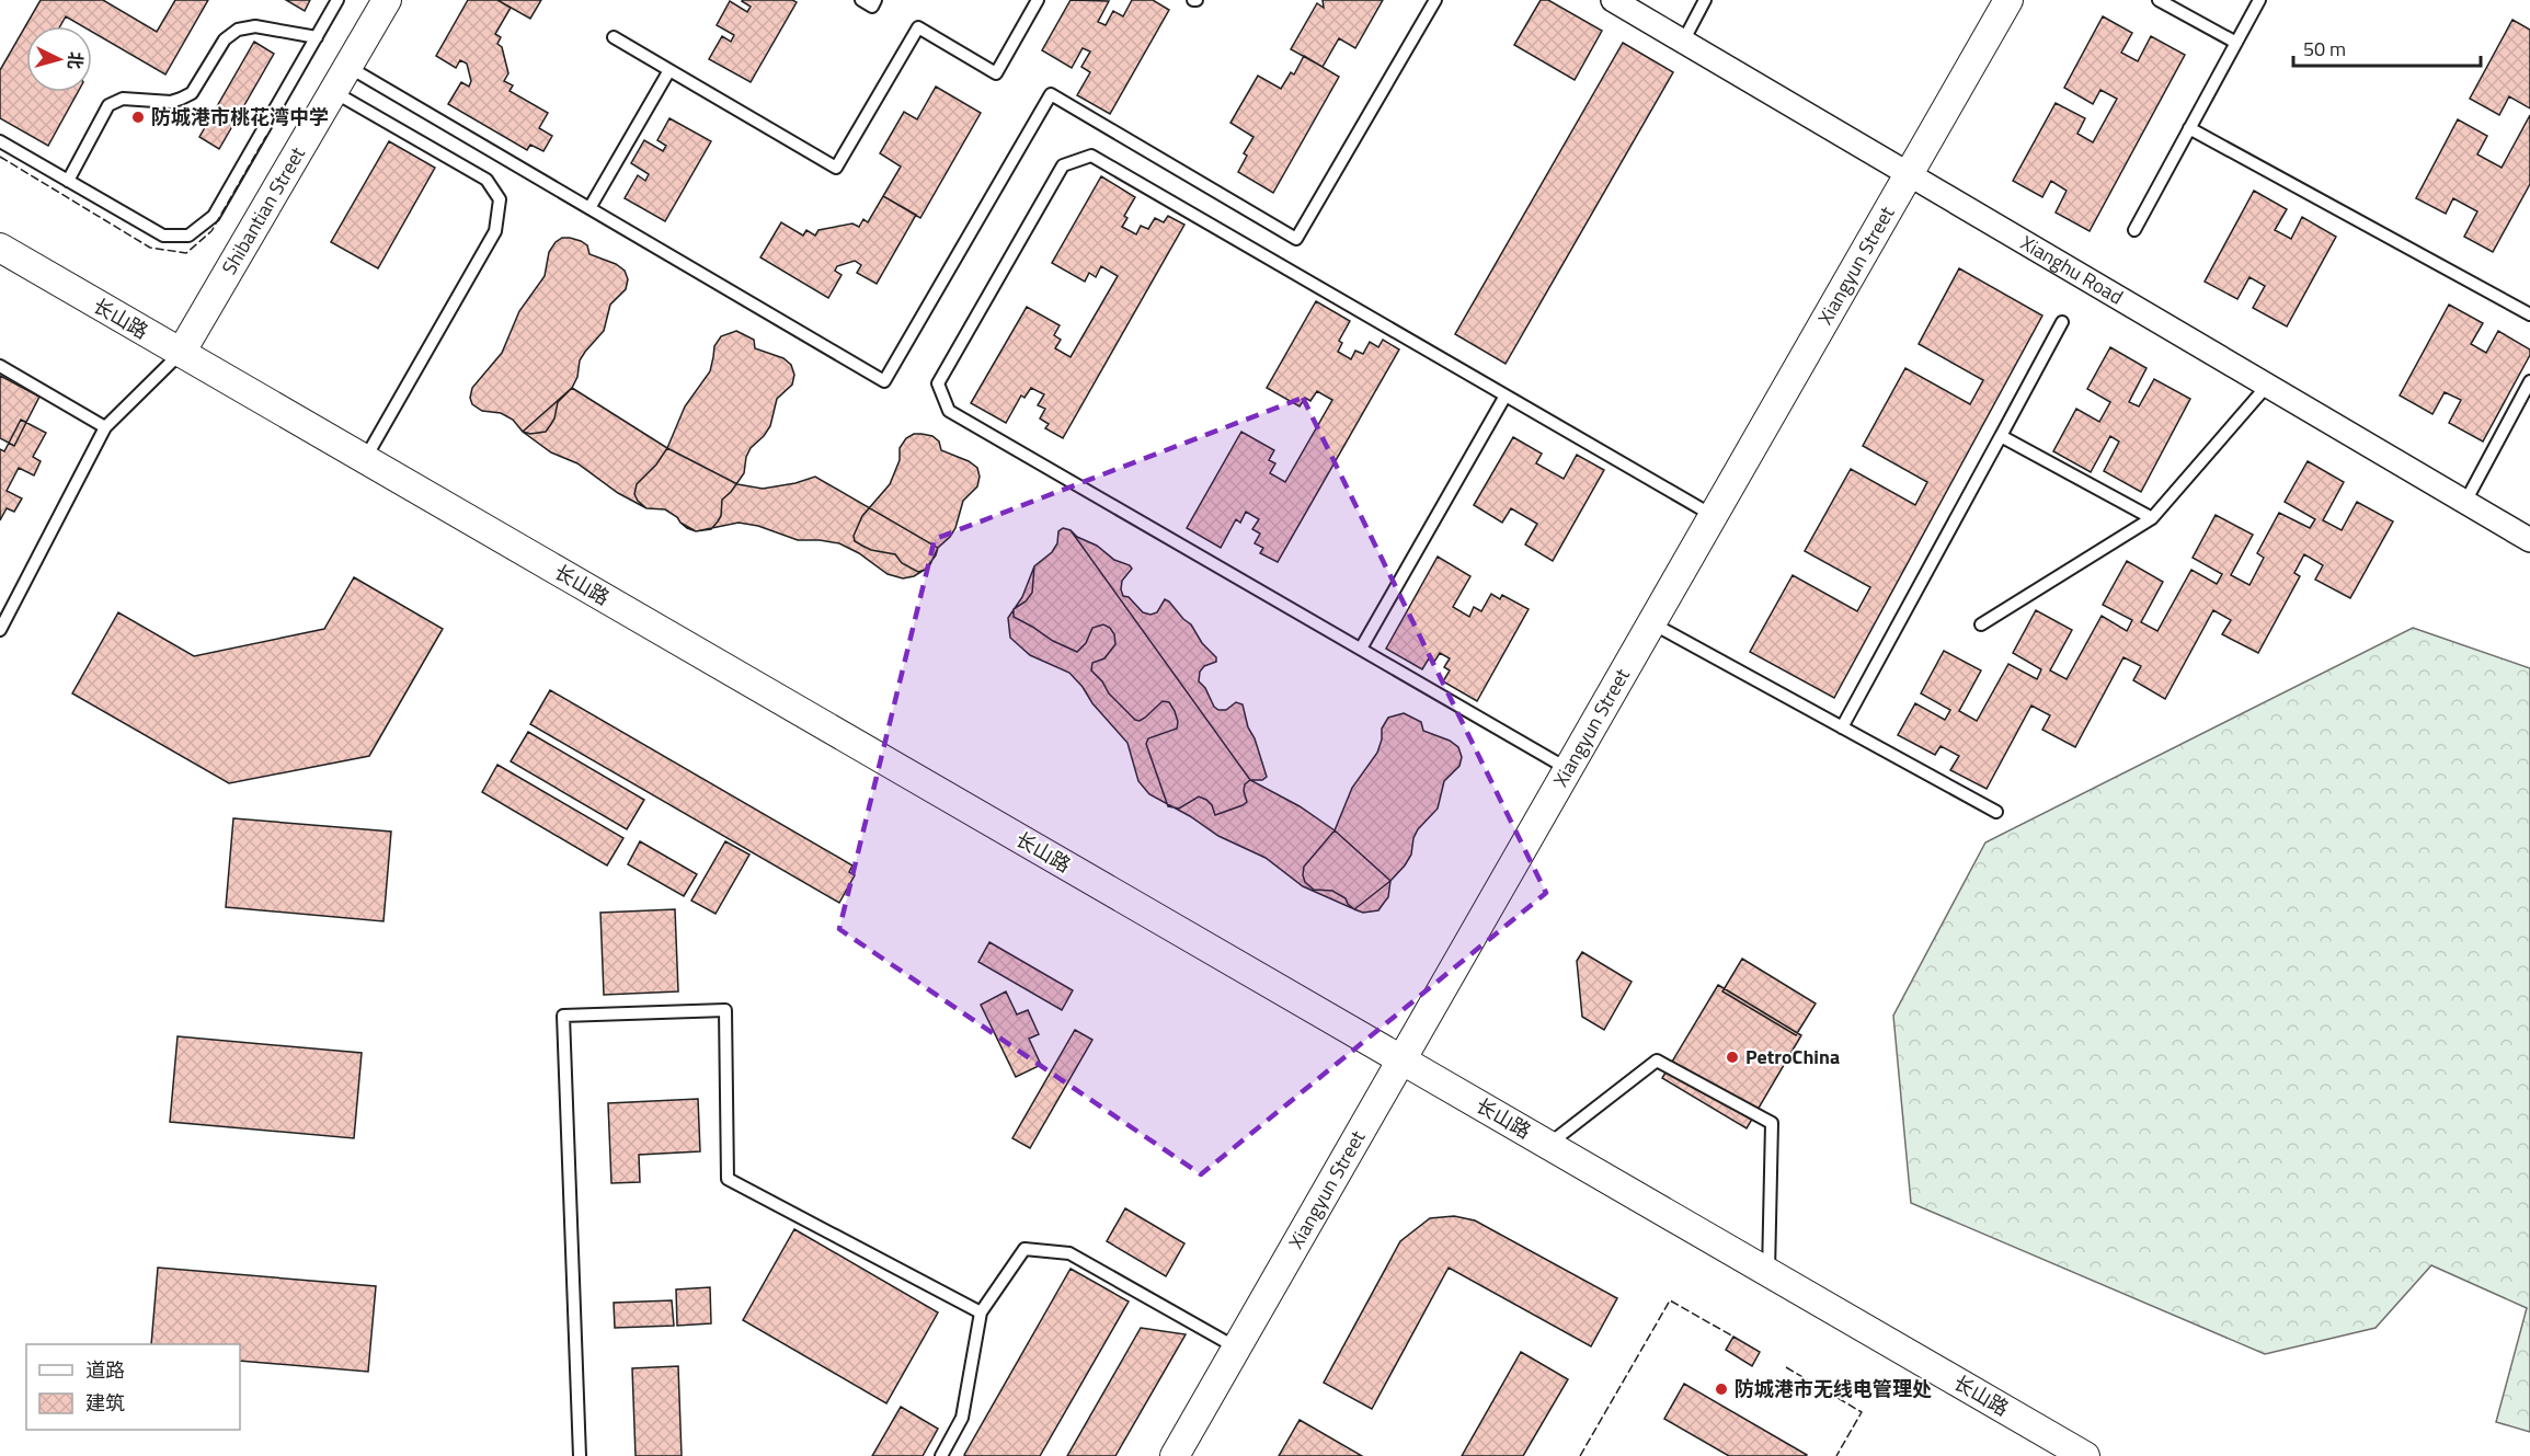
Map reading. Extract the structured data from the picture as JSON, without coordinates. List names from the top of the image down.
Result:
{
  "streets": {
    "street": [
      "Shibantian Street",
      "Xiangyun Street",
      "Xianghu Road",
      "长山路"
    ]
  },
  "crossings": [
    ["Shibantian Street", "长山路"],
    ["Xiangyun Street", "Xianghu Road"],
    ["Xiangyun Street", "长山路"]
  ],
  "places": ["防城港市桃花湾中学", "PetroChina", "防城港市无线电管理处"],
  "legend": ["道路", "建筑"],
  "scale_bar": "50 m",
  "north": "right"
}
